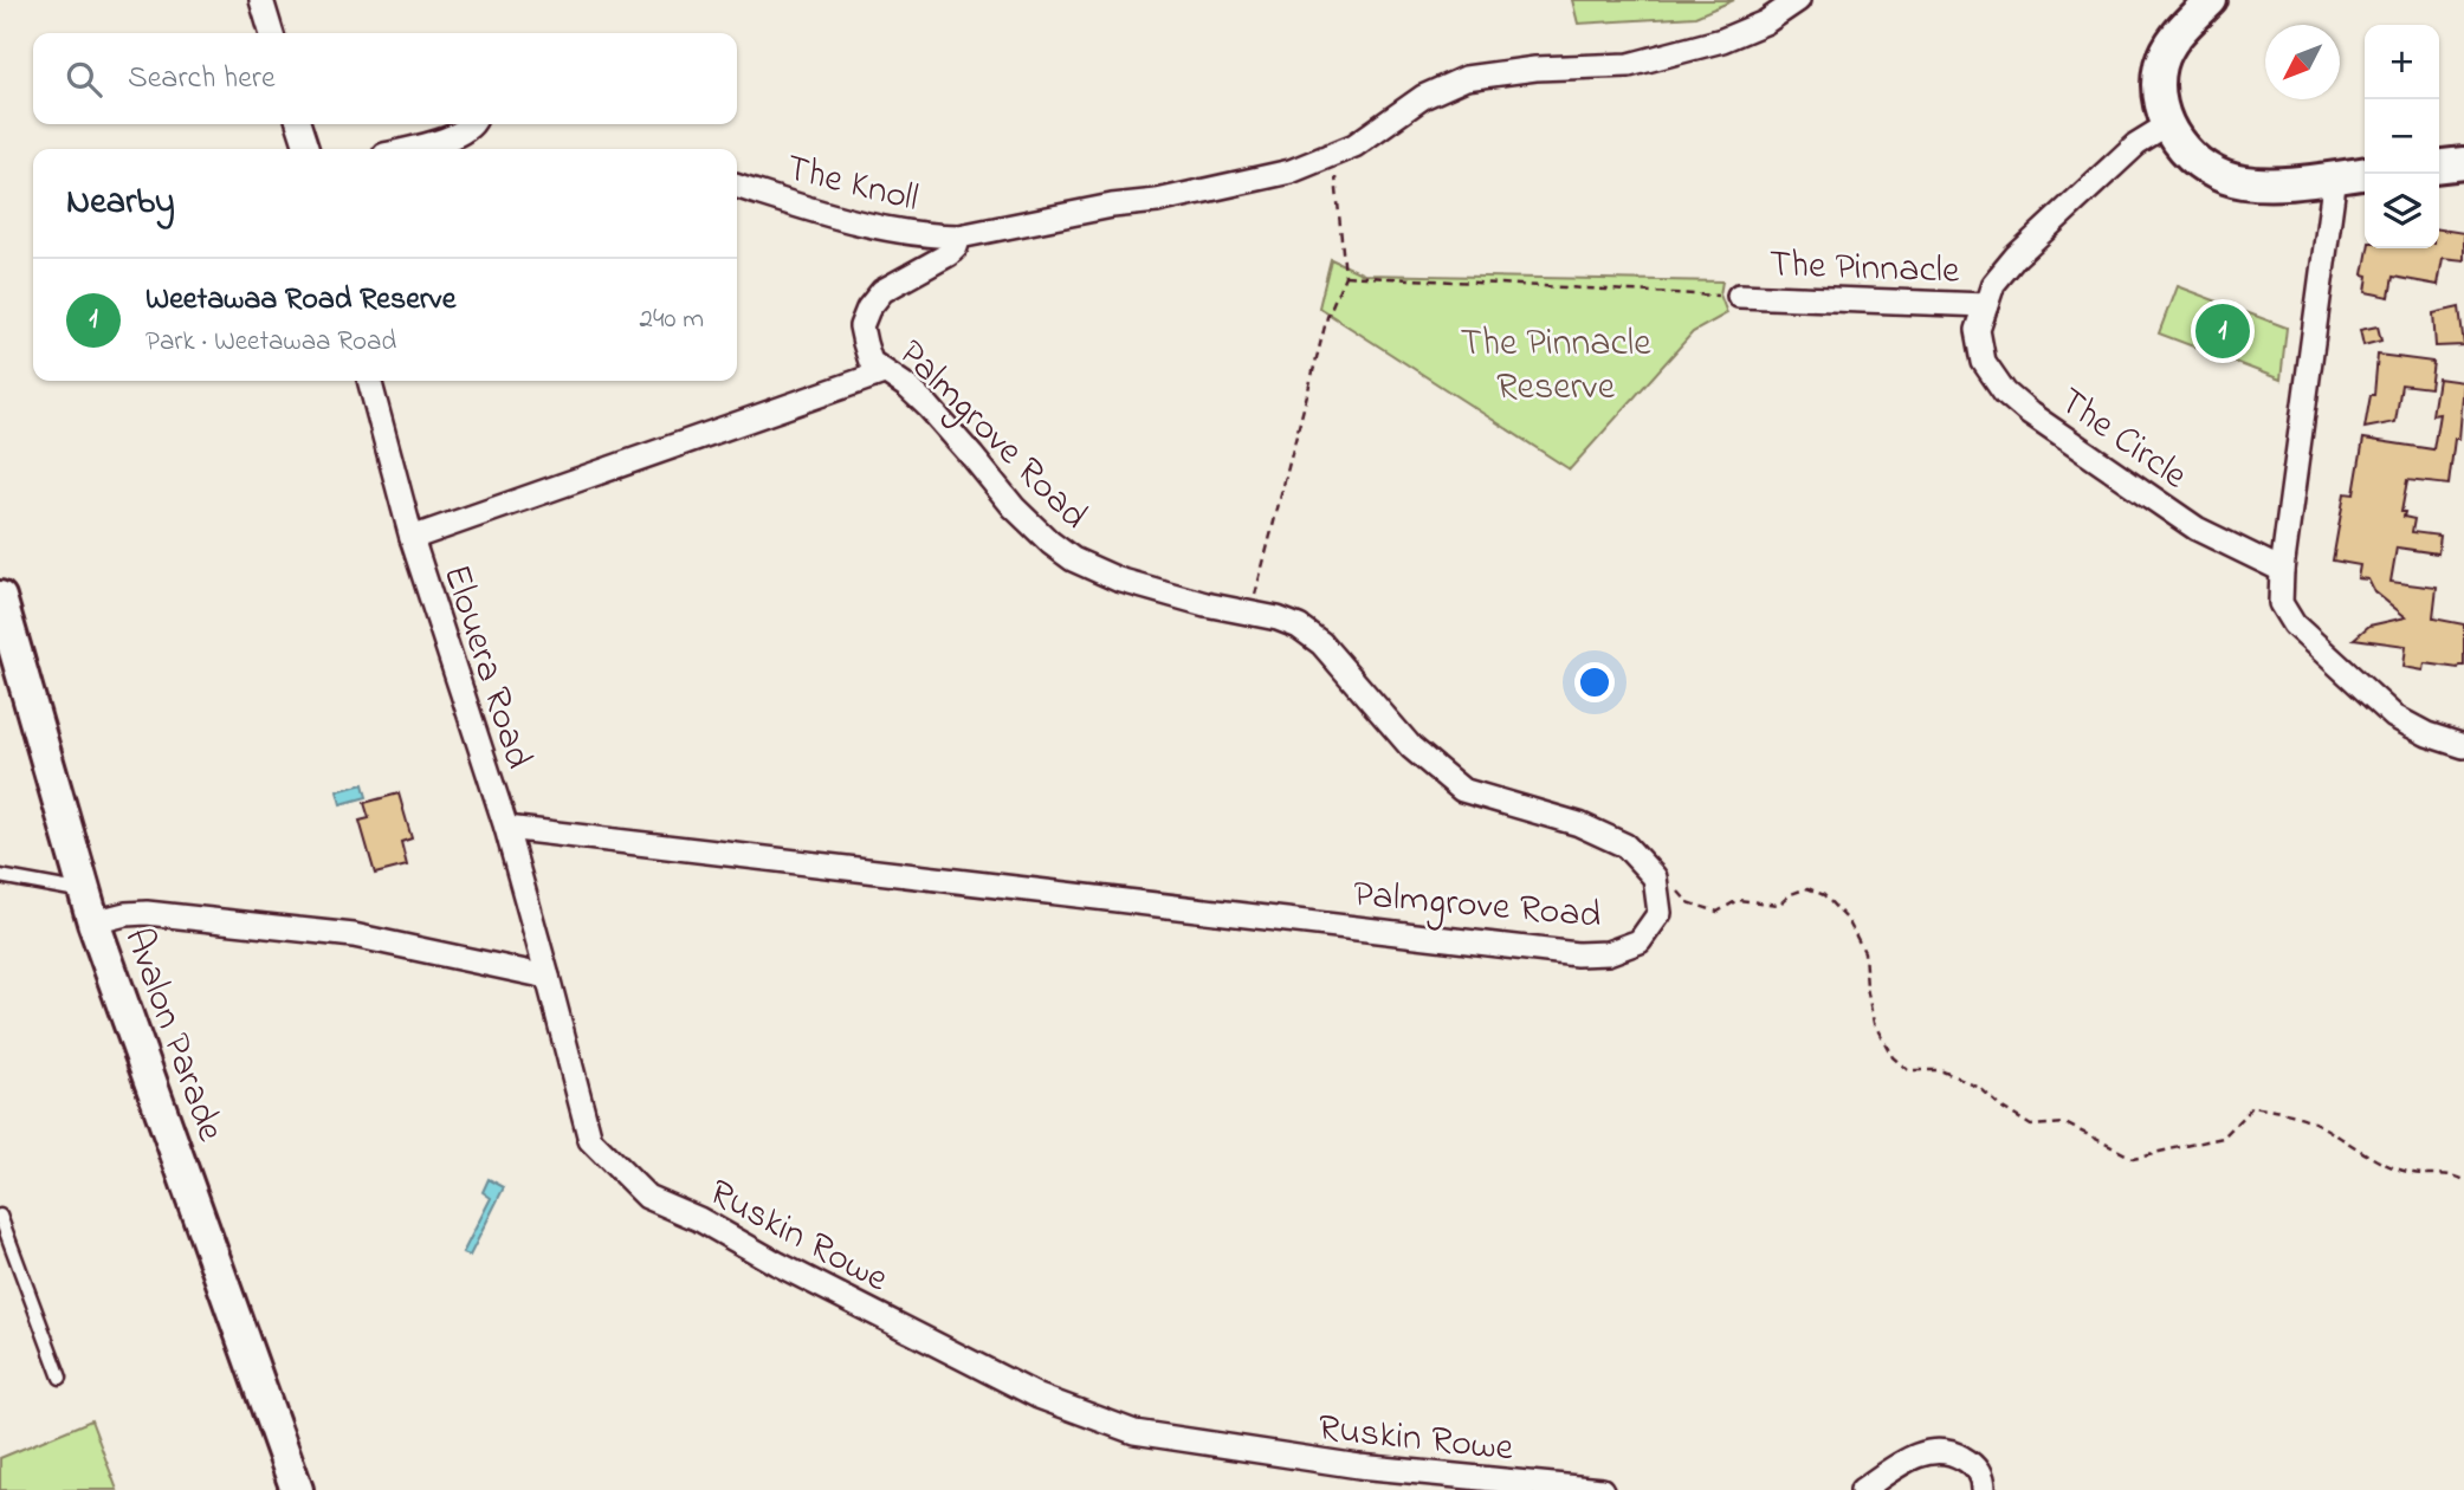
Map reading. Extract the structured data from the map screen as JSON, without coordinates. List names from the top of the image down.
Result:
{
  "streets": {
    "street": [
      "The Knoll",
      "The Pinnacle",
      "Palmgrove Road",
      "The Circle",
      "Elouera Road",
      "Avalon Parade",
      "Ruskin Rowe"
    ]
  },
  "crossings": [
    ["The Knoll", "Palmgrove Road"],
    ["The Pinnacle", "The Circle"],
    ["Palmgrove Road", "Elouera Road"],
    ["Elouera Road", "Ruskin Rowe"]
  ],
  "parks": ["The Pinnacle Reserve"],
  "north": "bottom left",
  "page": {
    "map_buttons": ["+", "−"],
    "search": "Search here",
    "heading": "Nearby",
    "list": [
      {
        "mark": "1",
        "name": "Weetawaa Road Reserve",
        "note": "Park · Weetawaa Road",
        "value": "240 m"
      }
    ],
    "pins": "1"
  }
}
